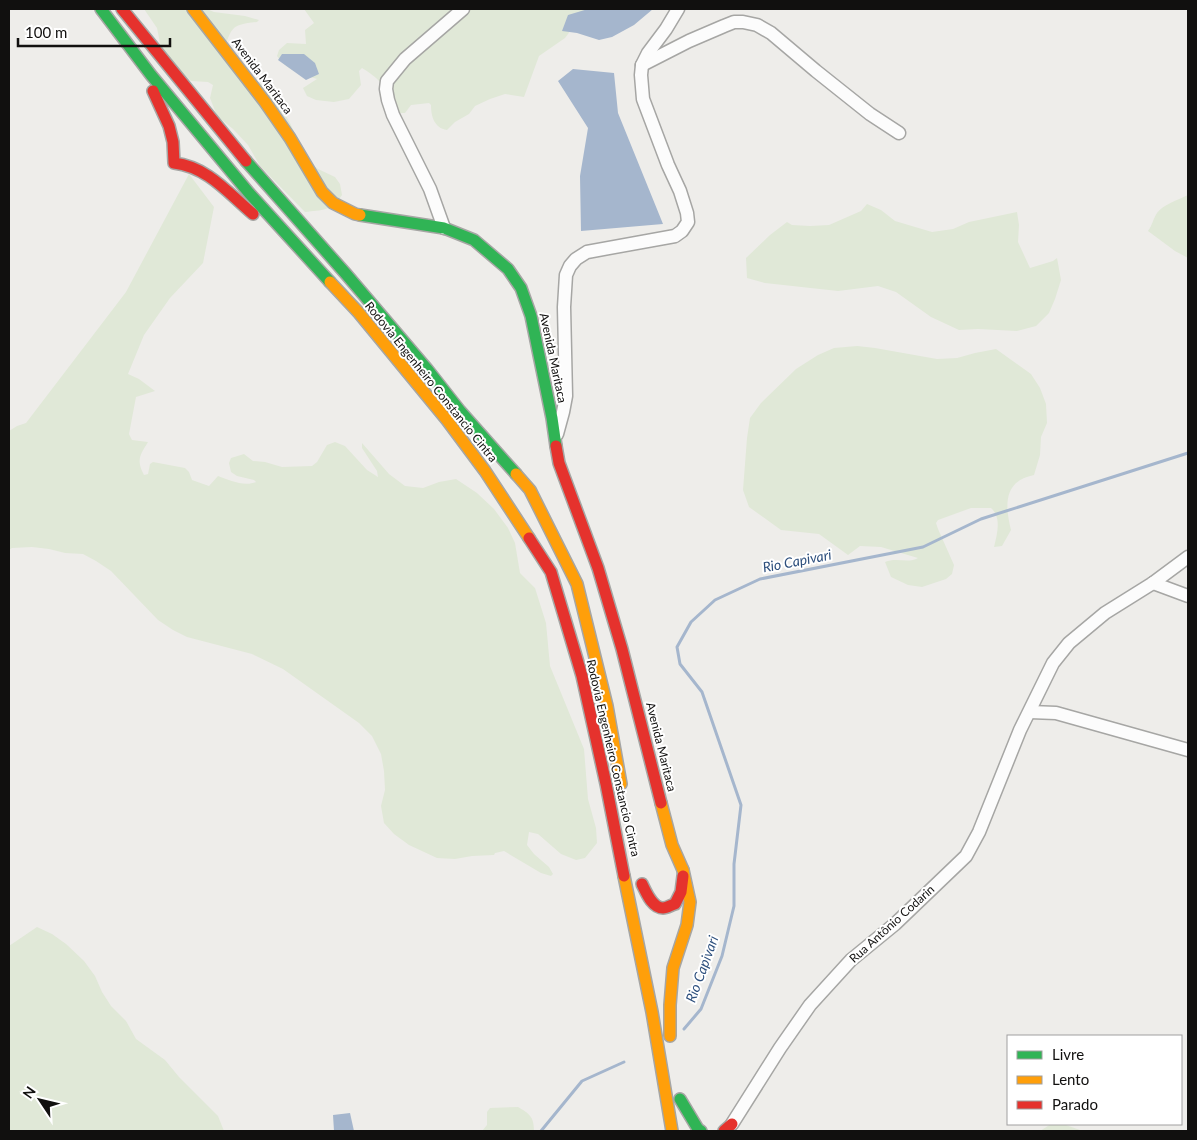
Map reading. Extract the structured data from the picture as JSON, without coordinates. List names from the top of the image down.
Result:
{
  "streets": {
    "main road": ["Avenida Maritaca", "Rodovia Engenheiro Constancio Cintra"],
    "street": ["Rua Antônio Codarin"]
  },
  "water": ["Rio Capivari"],
  "legend": ["Livre", "Lento", "Parado"],
  "scale_bar": "100 m",
  "north": "top left"
}
